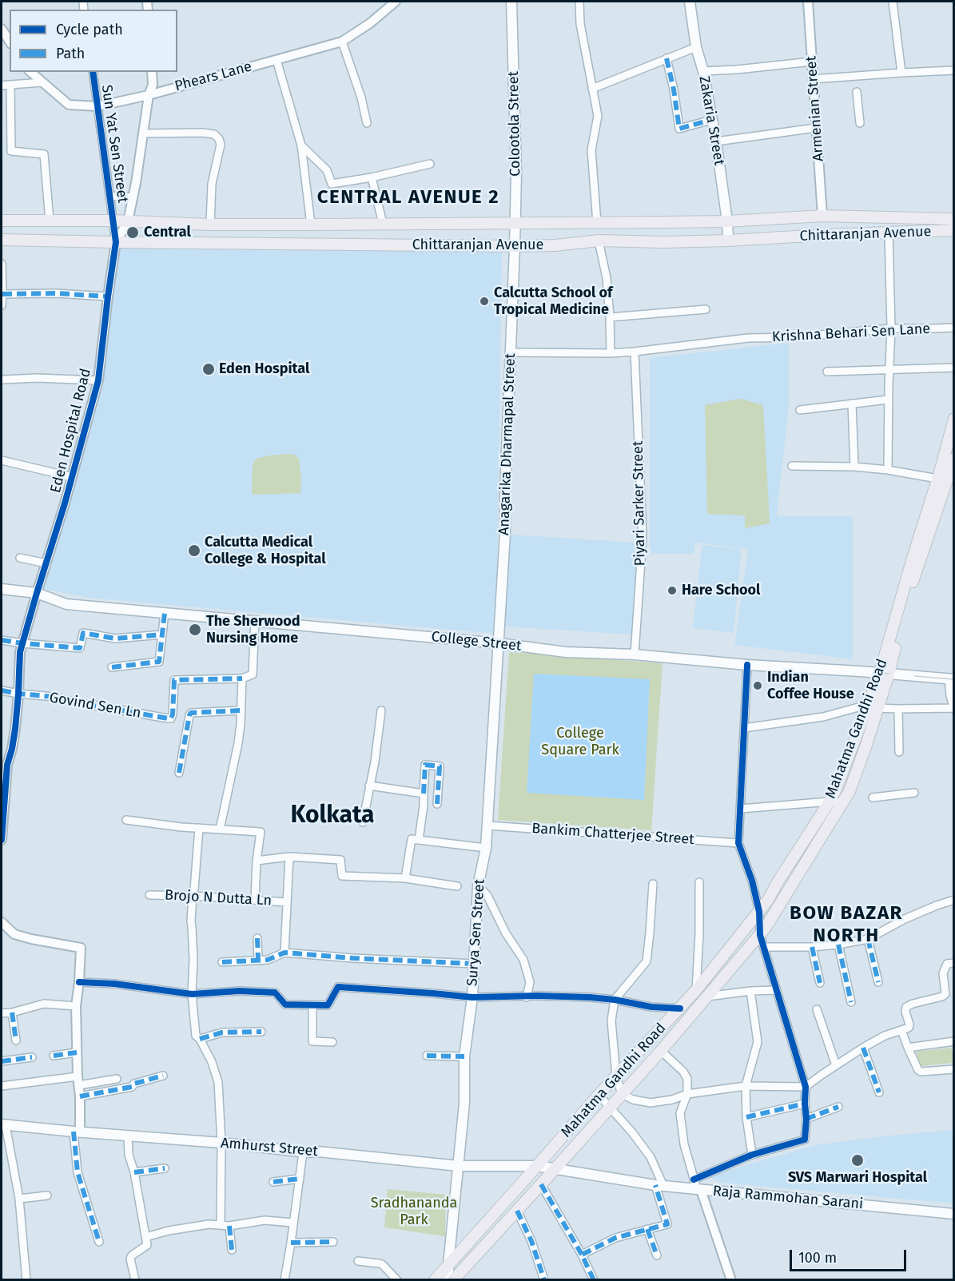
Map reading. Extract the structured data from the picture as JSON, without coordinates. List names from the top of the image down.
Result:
{
  "streets": {
    "main road": [
      "Zakaria Street",
      "Colootola Street",
      "Chittaranjan Avenue",
      "Anagarika Dharmapal Street",
      "College Street",
      "Mahatma Gandhi Road",
      "Surya Sen Street",
      "Amhurst Street",
      "Raja Rammohan Sarani"
    ],
    "street": [
      "Phears Lane",
      "Armenian Street",
      "Sun Yat Sen Street",
      "Krishna Behari Sen Lane",
      "Eden Hospital Road",
      "Piyari Sarker Street",
      "Govind Sen Ln",
      "Bankim Chatterjee Street",
      "Brojo N Dutta Ln"
    ]
  },
  "crossings": [
    ["Phears Lane", "Sun Yat Sen Street"],
    ["Zakaria Street", "Chittaranjan Avenue"],
    ["Colootola Street", "Chittaranjan Avenue"],
    ["Colootola Street", "Anagarika Dharmapal Street"],
    ["Sun Yat Sen Street", "Chittaranjan Avenue"],
    ["Sun Yat Sen Street", "Eden Hospital Road"],
    ["Chittaranjan Avenue", "Eden Hospital Road"],
    ["Chittaranjan Avenue", "Anagarika Dharmapal Street"],
    ["Krishna Behari Sen Lane", "Anagarika Dharmapal Street"],
    ["Krishna Behari Sen Lane", "Piyari Sarker Street"],
    ["Eden Hospital Road", "College Street"],
    ["Eden Hospital Road", "Govind Sen Ln"],
    ["Anagarika Dharmapal Street", "College Street"],
    ["Anagarika Dharmapal Street", "Surya Sen Street"],
    ["Piyari Sarker Street", "College Street"],
    ["College Street", "Mahatma Gandhi Road"],
    ["College Street", "Surya Sen Street"],
    ["Mahatma Gandhi Road", "Surya Sen Street"],
    ["Mahatma Gandhi Road", "Amhurst Street"],
    ["Mahatma Gandhi Road", "Raja Rammohan Sarani"],
    ["Bankim Chatterjee Street", "Surya Sen Street"],
    ["Surya Sen Street", "Amhurst Street"],
    ["Amhurst Street", "Raja Rammohan Sarani"]
  ],
  "districts": ["CENTRAL AVENUE 2", "Kolkata", "BOW BAZAR NORTH"],
  "parks": ["College Square Park", "Sradhananda Park"],
  "places": [
    "Central",
    "Calcutta School of Tropical Medicine",
    "Eden Hospital",
    "Calcutta Medical College & Hospital",
    "Hare School",
    "The Sherwood Nursing Home",
    "Indian Coffee House",
    "SVS Marwari Hospital"
  ],
  "legend": ["Cycle path", "Path"],
  "scale_bar": "100 m"
}
